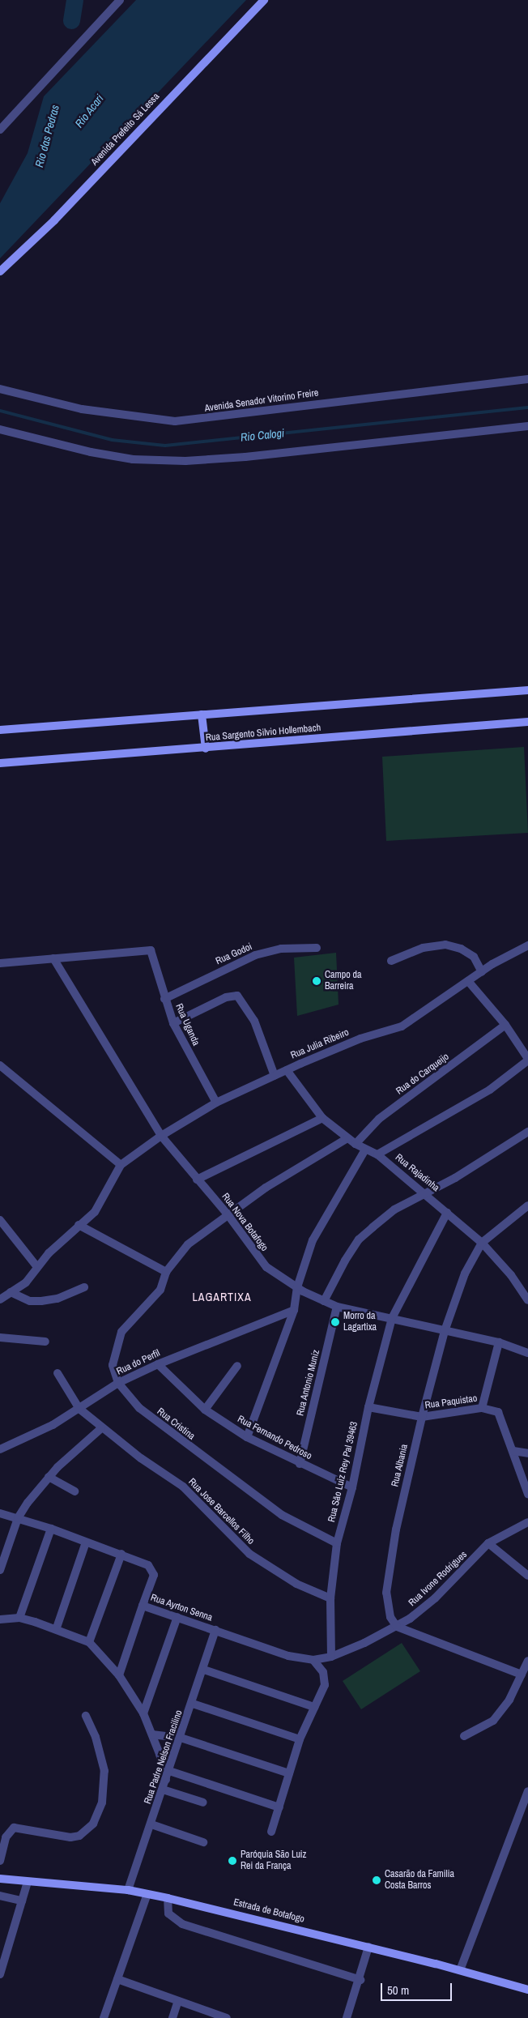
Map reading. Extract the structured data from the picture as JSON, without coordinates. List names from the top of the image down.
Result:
{
  "streets": {
    "main road": ["Avenida Prefeito Sá Lessa", "Rua Sargento Silvio Hollembach", "Estrada de Botafogo"],
    "street": [
      "Avenida Senador Vitorino Freire",
      "Rua Godoi",
      "Rua Uganda",
      "Rua Julia Ribeiro",
      "Rua do Carqueijo",
      "Rua Rajadinha",
      "Rua Nova Botafogo",
      "Rua do Perfil",
      "Rua Antonio Muniz",
      "Rua Paquistao",
      "Rua Cristina",
      "Rua Fernando Pedroso",
      "Rua Albania",
      "Rua Sāo Luiz Rey Pal 39463",
      "Rua Jose Barcellos Filho",
      "Rua Ivone Rodrigues",
      "Rua Ayrton Senna",
      "Rua Padre Nelson Fracilino"
    ]
  },
  "crossings": [
    ["Rua Godoi", "Rua Uganda"],
    ["Rua Uganda", "Rua Julia Ribeiro"],
    ["Rua Uganda", "Rua Nova Botafogo"],
    ["Rua Julia Ribeiro", "Rua Rajadinha"],
    ["Rua Julia Ribeiro", "Rua Nova Botafogo"],
    ["Rua do Carqueijo", "Rua Rajadinha"],
    ["Rua Rajadinha", "Rua Cristina"],
    ["Rua Rajadinha", "Rua Albania"],
    ["Rua Rajadinha", "Rua Sāo Luiz Rey Pal 39463"],
    ["Rua Nova Botafogo", "Rua Antonio Muniz"],
    ["Rua Nova Botafogo", "Rua Cristina"],
    ["Rua Nova Botafogo", "Rua Albania"],
    ["Rua Nova Botafogo", "Rua Sāo Luiz Rey Pal 39463"],
    ["Rua do Perfil", "Rua Cristina"],
    ["Rua do Perfil", "Rua Fernando Pedroso"],
    ["Rua do Perfil", "Rua Jose Barcellos Filho"],
    ["Rua Antonio Muniz", "Rua Fernando Pedroso"],
    ["Rua Paquistao", "Rua Albania"],
    ["Rua Paquistao", "Rua Sāo Luiz Rey Pal 39463"],
    ["Rua Cristina", "Rua Sāo Luiz Rey Pal 39463"],
    ["Rua Fernando Pedroso", "Rua Sāo Luiz Rey Pal 39463"],
    ["Rua Albania", "Rua Ivone Rodrigues"],
    ["Rua Sāo Luiz Rey Pal 39463", "Rua Jose Barcellos Filho"],
    ["Rua Sāo Luiz Rey Pal 39463", "Rua Ivone Rodrigues"],
    ["Rua Ivone Rodrigues", "Rua Ayrton Senna"],
    ["Rua Ayrton Senna", "Rua Padre Nelson Fracilino"],
    ["Rua Padre Nelson Fracilino", "Estrada de Botafogo"]
  ],
  "districts": ["LAGARTIXA"],
  "water": ["Rio Acari", "Rio das Pedras", "Rio Calogi"],
  "places": [
    "Campo da Barreira",
    "Morro da Lagartixa",
    "Paróquia São Luiz Rei da França",
    "Casarão da Familia Costa Barros"
  ],
  "scale_bar": "50 m"
}
